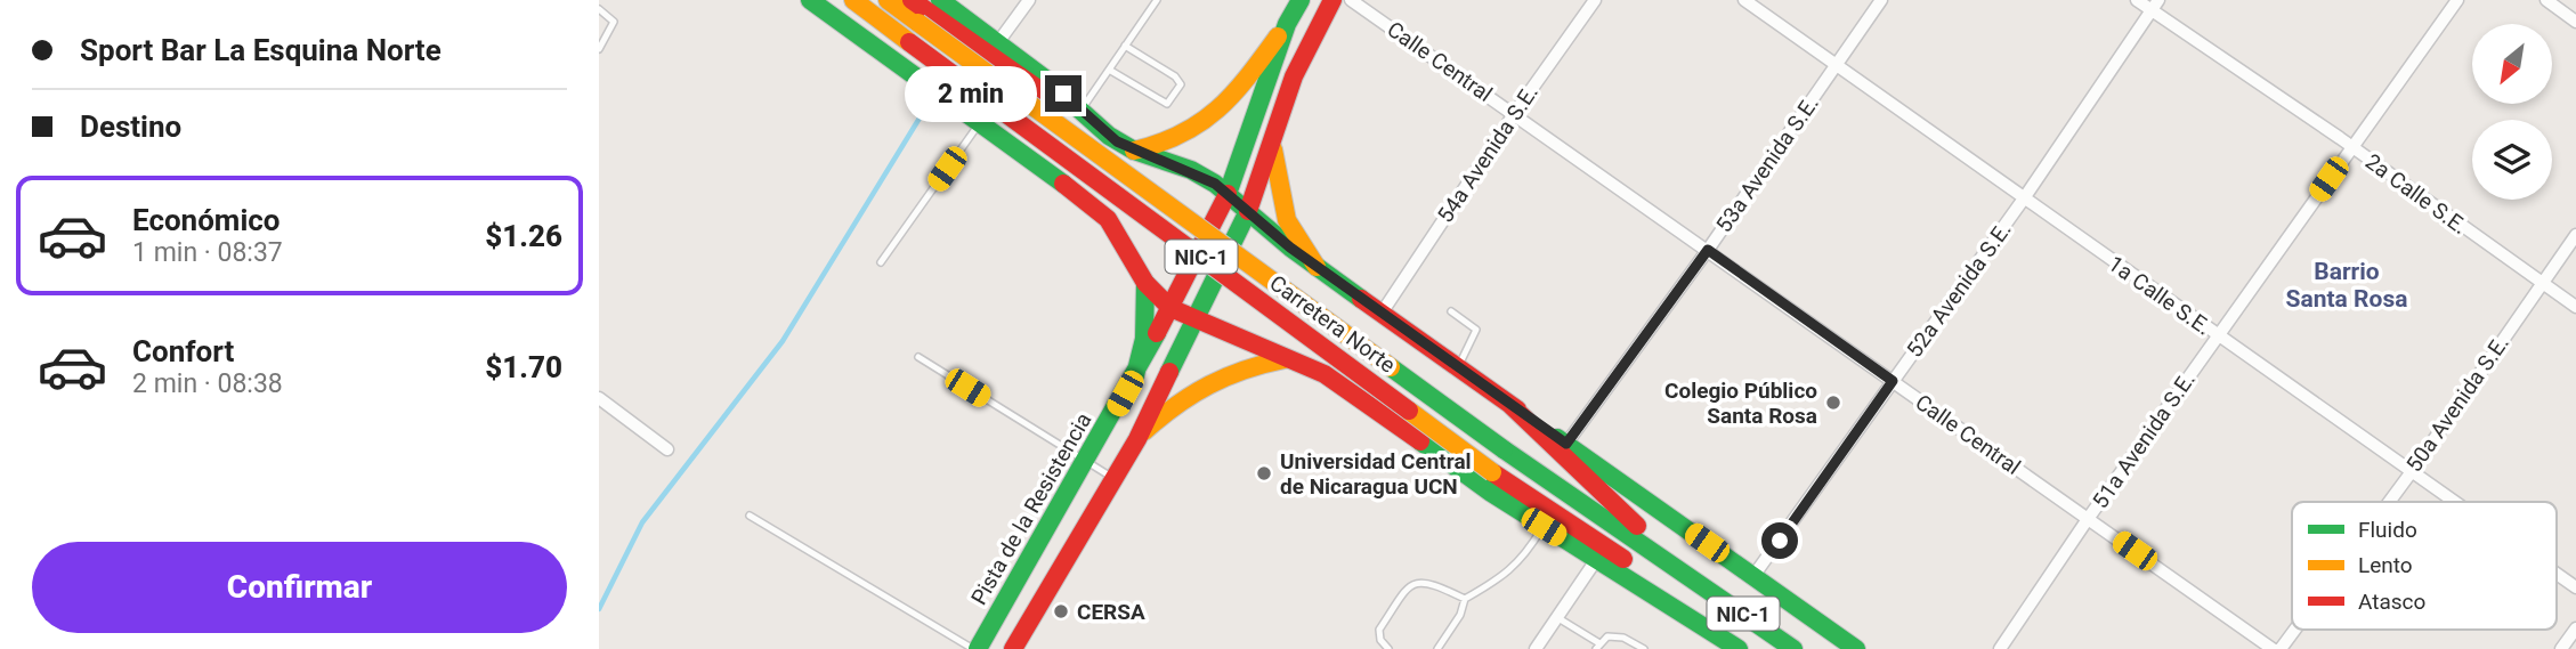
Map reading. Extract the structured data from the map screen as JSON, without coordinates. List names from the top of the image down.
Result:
{
  "streets": {
    "main road": ["NIC-1", "Carretera Norte", "Pista de la Resistencia"],
    "street": [
      "Calle Central",
      "54a Avenida S.E.",
      "53a Avenida S.E.",
      "2a Calle S.E.",
      "52a Avenida S.E.",
      "1a Calle S.E.",
      "50a Avenida S.E.",
      "51a Avenida S.E."
    ]
  },
  "crossings": [
    ["Calle Central", "54a Avenida S.E."],
    ["Calle Central", "53a Avenida S.E."],
    ["Calle Central", "52a Avenida S.E."],
    ["Calle Central", "51a Avenida S.E."],
    ["53a Avenida S.E.", "1a Calle S.E."],
    ["2a Calle S.E.", "52a Avenida S.E."],
    ["2a Calle S.E.", "50a Avenida S.E."],
    ["2a Calle S.E.", "51a Avenida S.E."],
    ["52a Avenida S.E.", "1a Calle S.E."],
    ["1a Calle S.E.", "50a Avenida S.E."],
    ["1a Calle S.E.", "51a Avenida S.E."]
  ],
  "districts": ["Barrio Santa Rosa"],
  "places": ["Colegio Público Santa Rosa", "Universidad Central de Nicaragua UCN", "CERSA"],
  "legend": ["Fluido", "Lento", "Atasco"],
  "north": "bottom left",
  "page": {
    "banner": ["Sport Bar La Esquina Norte", "Destino"],
    "bubble": "2 min",
    "list": [
      {
        "name": "Económico",
        "note": "1 min · 08:37",
        "value": "$1.26"
      },
      {
        "name": "Confort",
        "note": "2 min · 08:38",
        "value": "$1.70"
      }
    ],
    "buttons": "Confirmar"
  }
}
